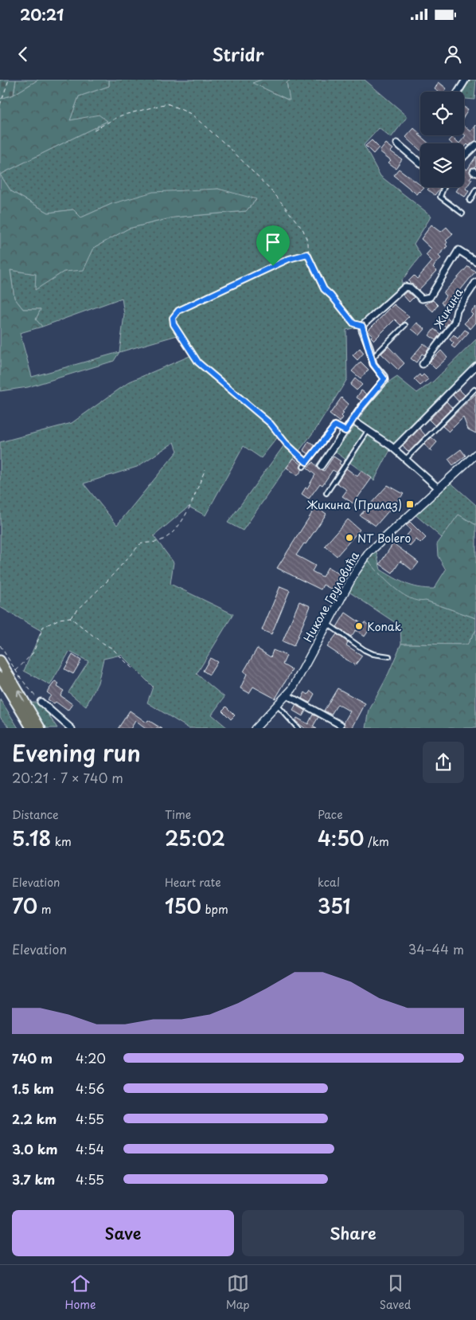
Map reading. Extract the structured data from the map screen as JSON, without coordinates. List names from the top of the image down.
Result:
{
  "streets": {
    "street": ["Жикина", "Николе Груловића"]
  },
  "places": {
    "transit": ["Жикина (Прилаз)"],
    "other": ["NT Bolero", "Konak"]
  },
  "page": {
    "status": "20:21",
    "header": "Stridr",
    "heading": ["Evening run", "20:21 · 7 × 740 m"],
    "stats": [
      ["Distance", "5.18 km"],
      ["Time", "25:02"],
      ["Pace", "4:50 /km"],
      ["Elevation", "70 m"],
      ["Heart rate", "150 bpm"],
      ["kcal", "351"]
    ],
    "chart": ["Elevation", "34–44 m"],
    "list": [
      {
        "name": "740 m",
        "note": "4:20"
      },
      {
        "name": "1.5 km",
        "note": "4:56"
      },
      {
        "name": "2.2 km",
        "note": "4:55"
      },
      {
        "name": "3.0 km",
        "note": "4:54"
      },
      {
        "name": "3.7 km",
        "note": "4:55"
      }
    ],
    "buttons": ["Save", "Share"],
    "tabs": ["Home", "Map", "Saved"]
  }
}
